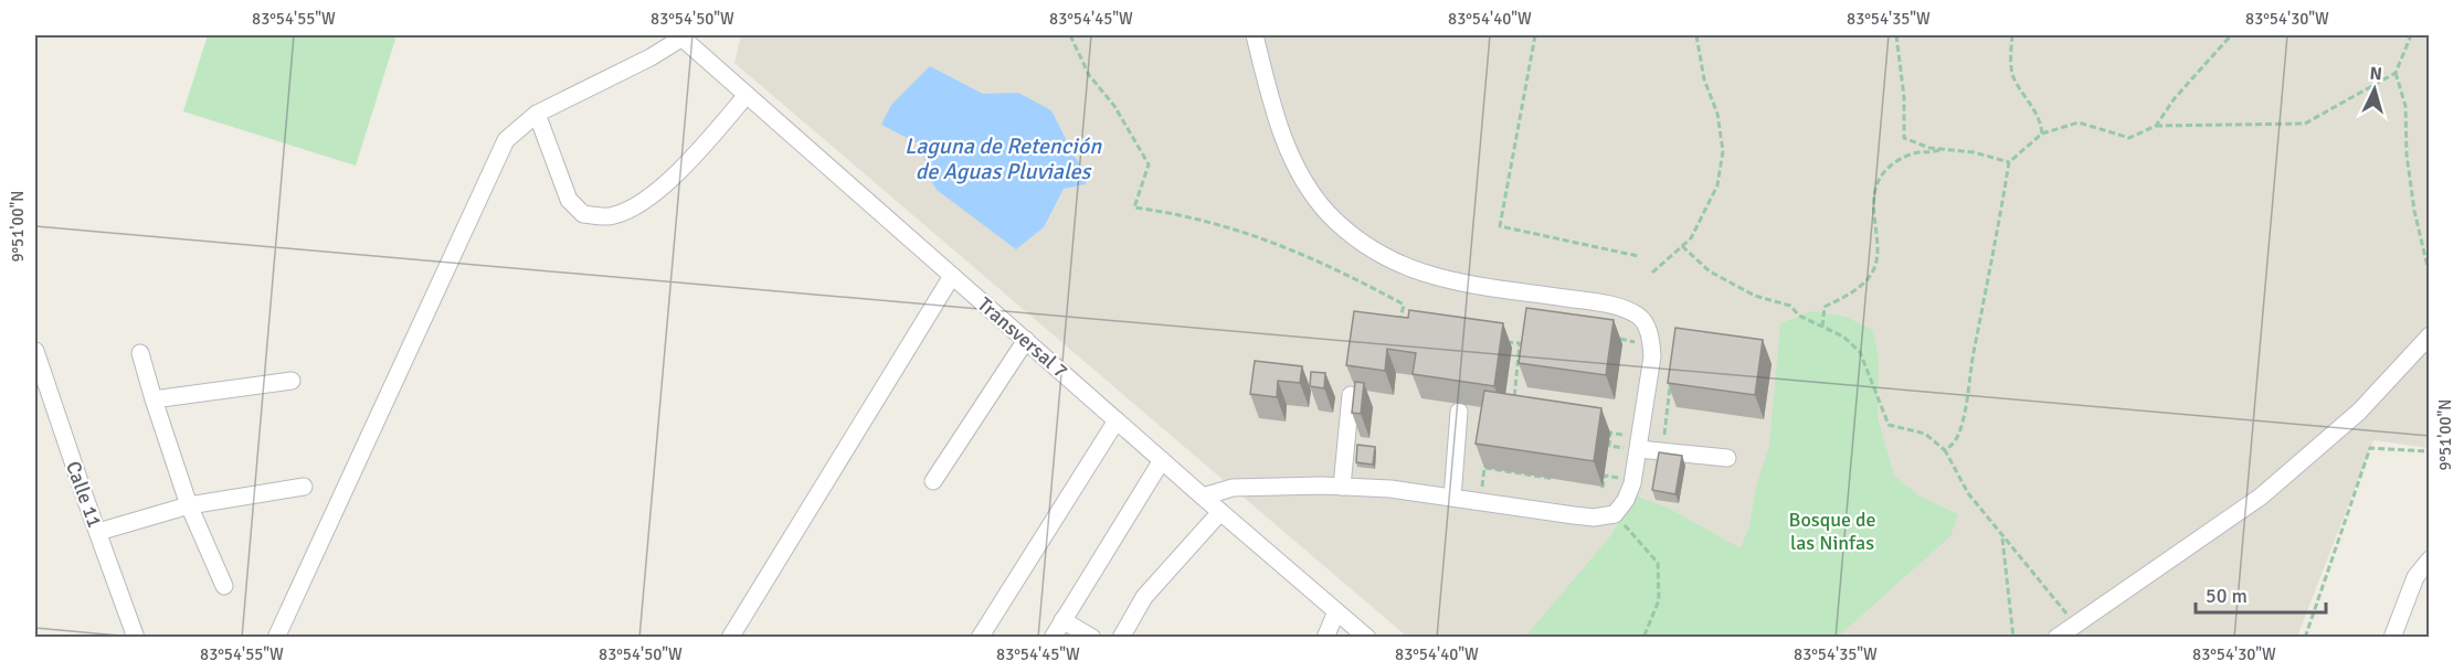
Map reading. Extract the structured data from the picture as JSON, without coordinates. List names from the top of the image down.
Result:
{
  "streets": {
    "street": ["Transversal 7", "Calle 11"]
  },
  "water": ["Laguna de Retención de Aguas Pluviales"],
  "parks": ["Bosque de las Ninfas"],
  "scale_bar": "50 m",
  "north": "top",
  "coordinates": [
    "83°54'55\"W",
    "83°54'50\"W",
    "83°54'45\"W",
    "83°54'40\"W",
    "83°54'35\"W",
    "83°54'30\"W",
    "9°51'00\"N"
  ]
}
